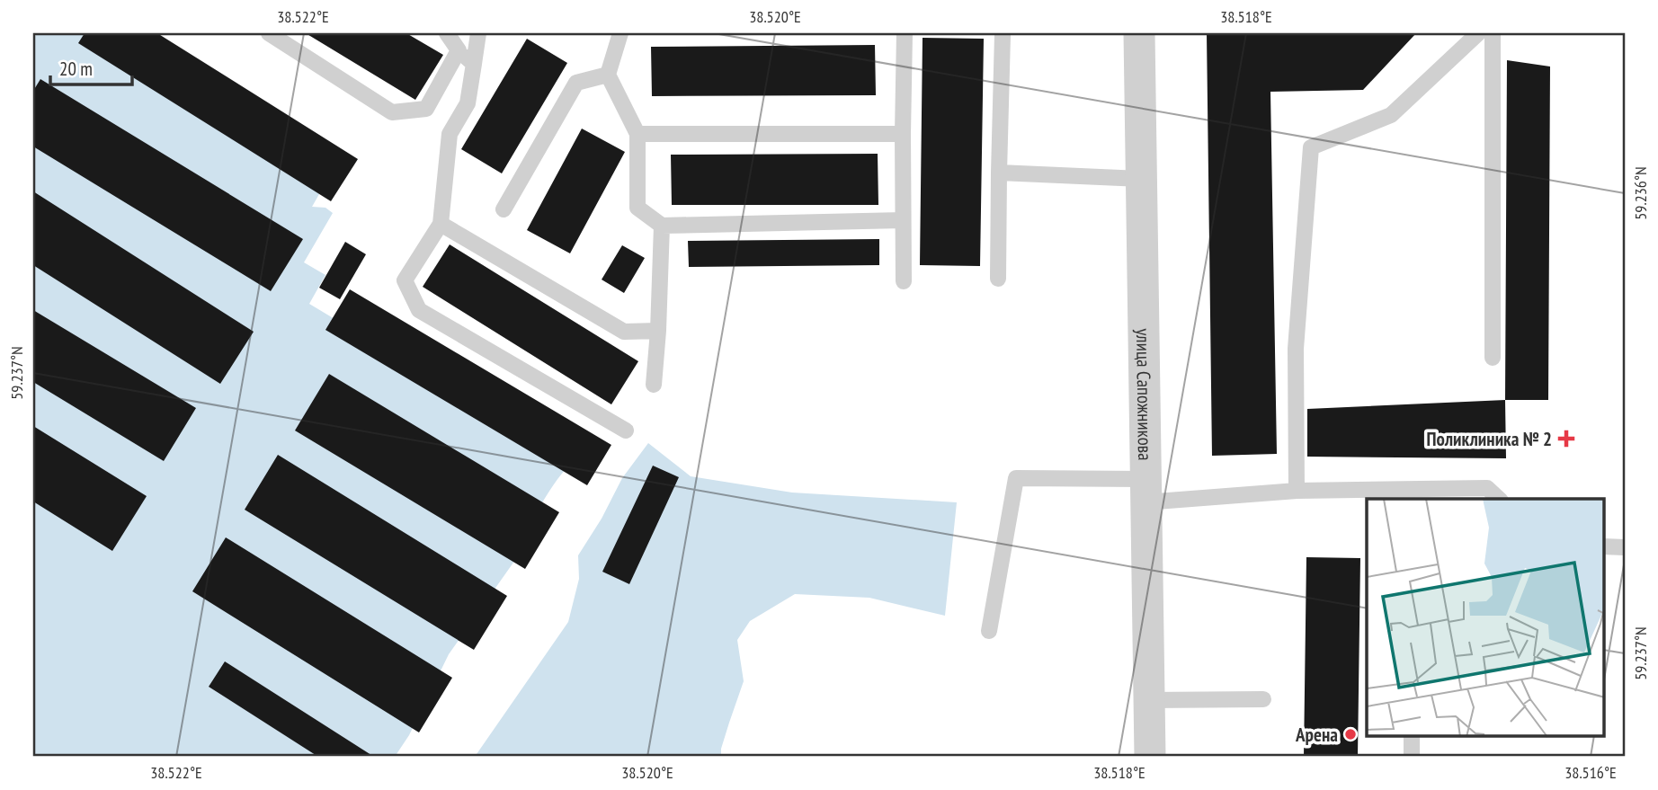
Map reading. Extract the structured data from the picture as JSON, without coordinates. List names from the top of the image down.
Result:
{
  "streets": {
    "street": ["улица Сапожникова"]
  },
  "places": {
    "health": ["Поликлиника № 2"],
    "other": ["Арена"]
  },
  "scale_bar": "20 m",
  "coordinates": [
    "38.522°E",
    "38.520°E",
    "38.518°E",
    "59.236°N",
    "59.237°N",
    "38.516°E"
  ]
}
